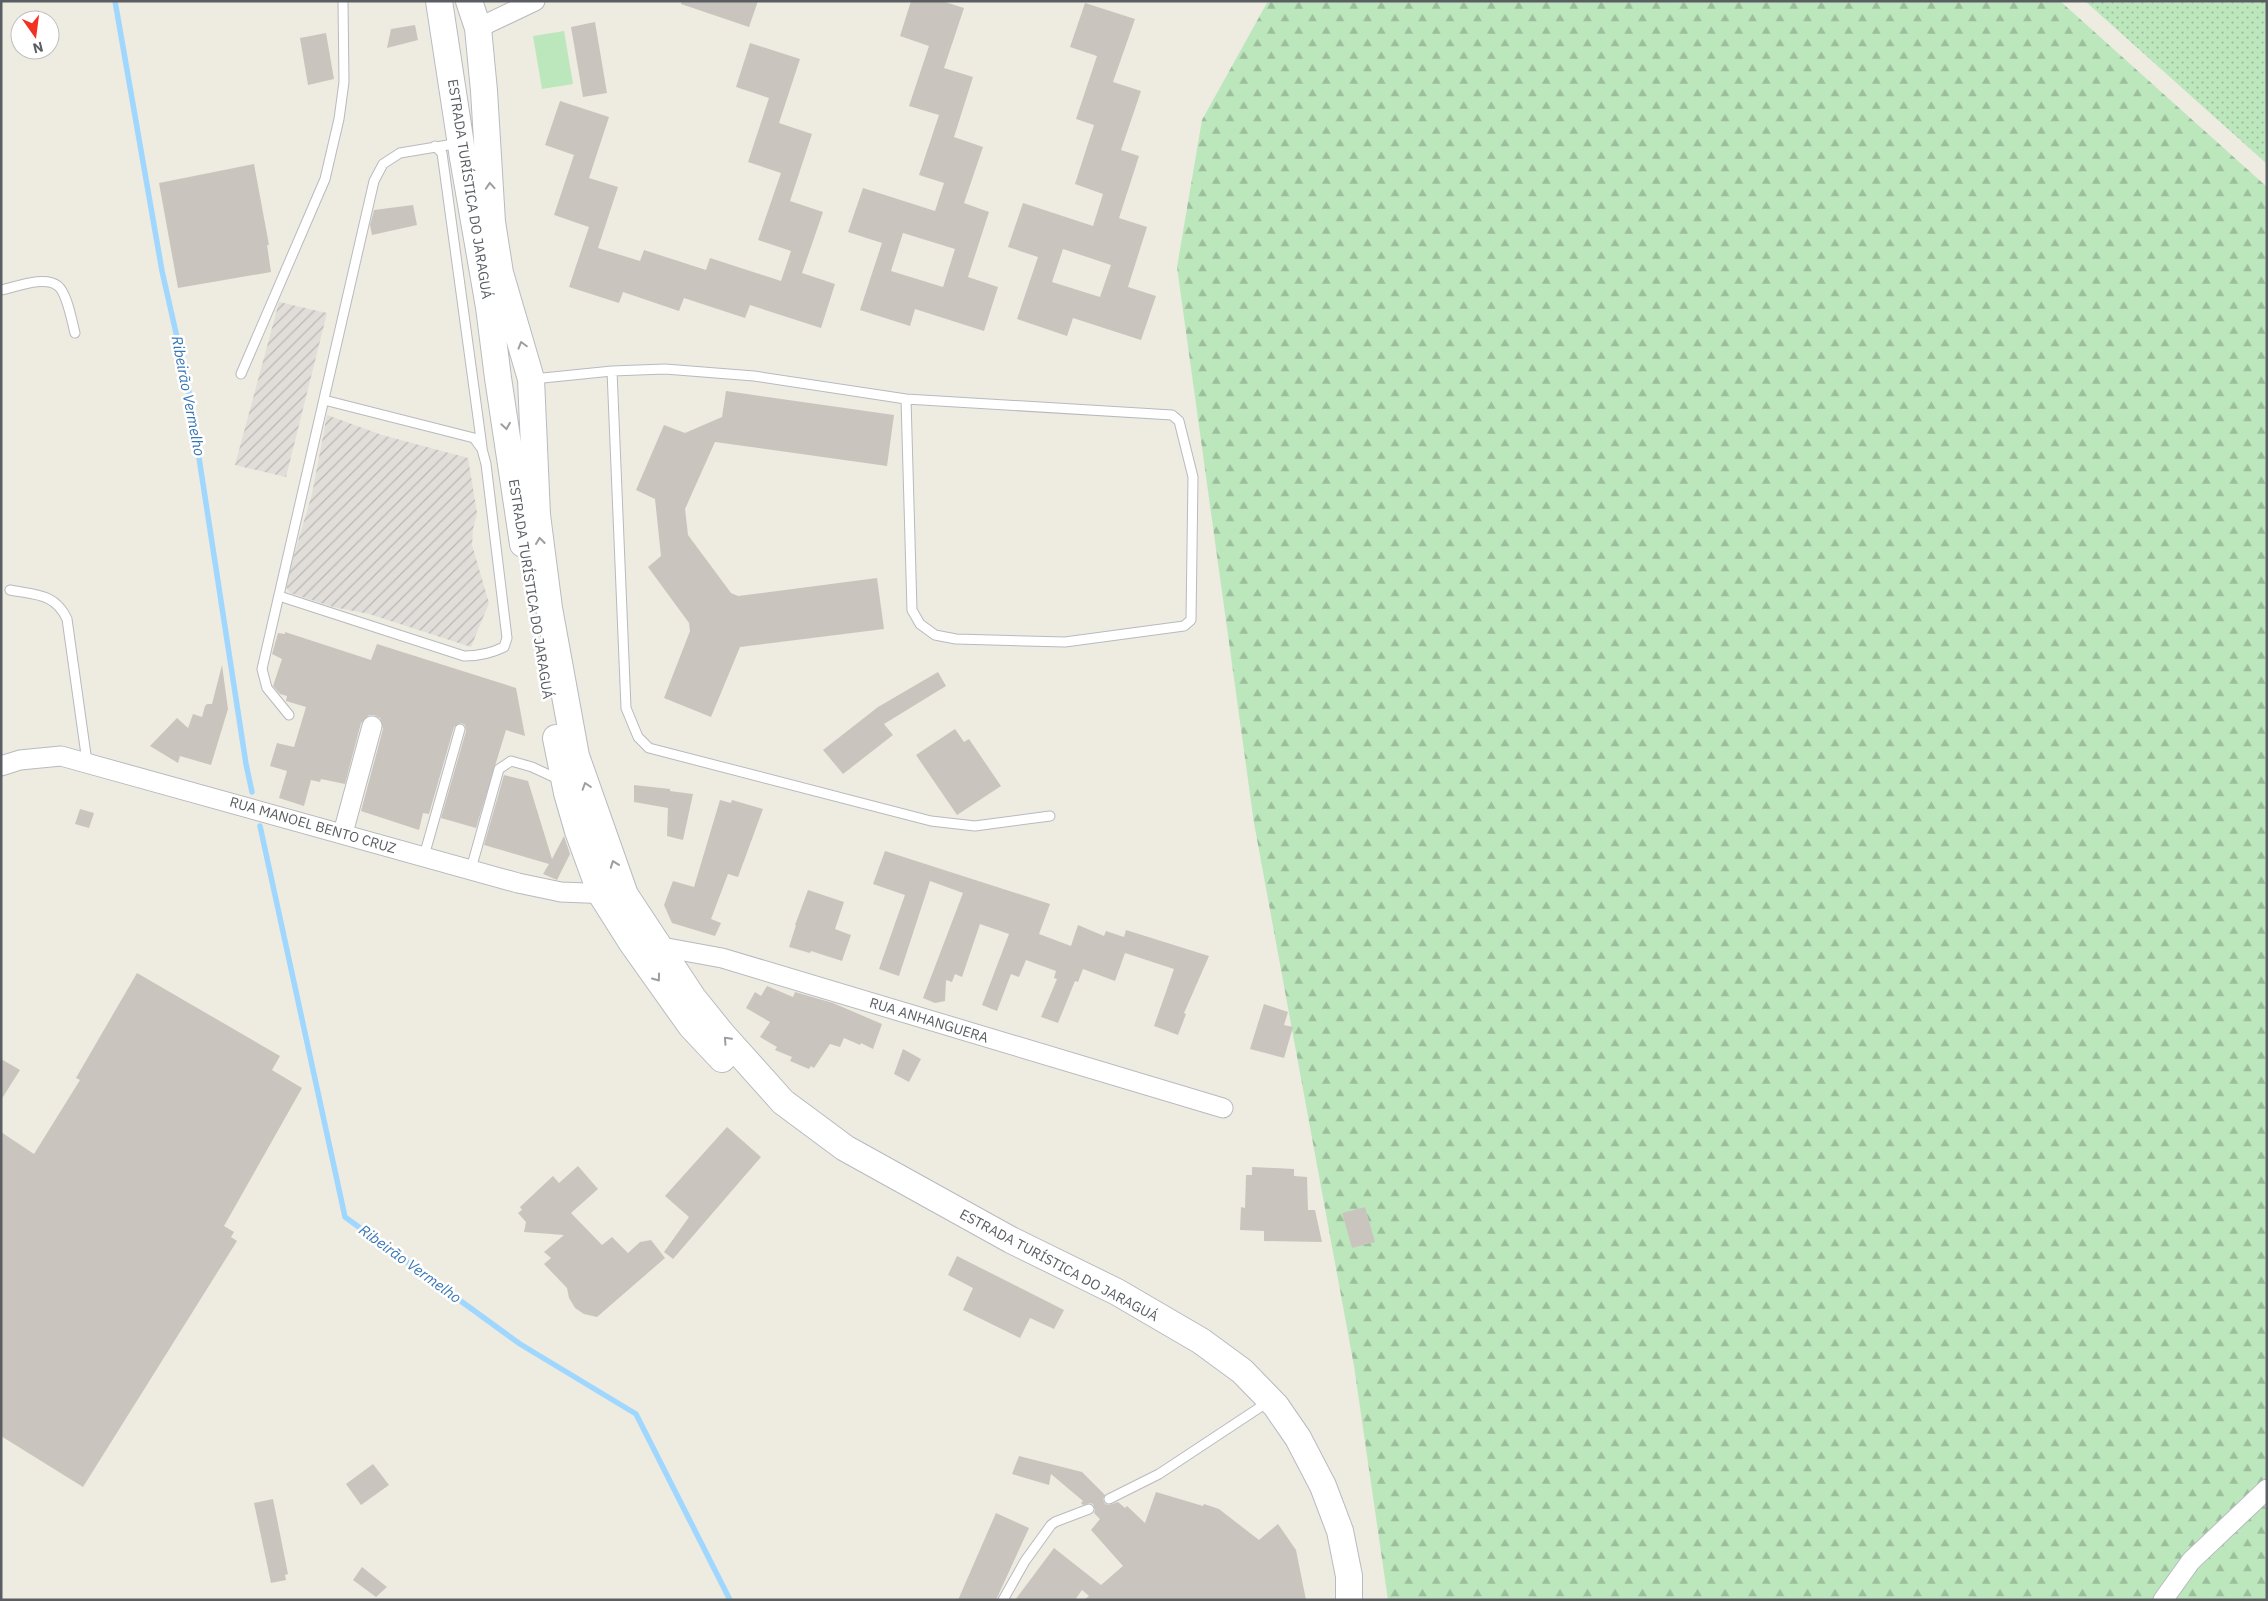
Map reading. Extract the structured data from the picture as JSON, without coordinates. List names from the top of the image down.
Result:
{
  "streets": {
    "main road": ["ESTRADA TURÍSTICA DO JARAGUÁ"],
    "street": ["RUA MANOEL BENTO CRUZ", "RUA ANHANGUERA"]
  },
  "crossings": [
    ["ESTRADA TURÍSTICA DO JARAGUÁ", "RUA MANOEL BENTO CRUZ"],
    ["ESTRADA TURÍSTICA DO JARAGUÁ", "RUA ANHANGUERA"]
  ],
  "water": ["Ribeirão Vermelho"],
  "north": "bottom"
}
